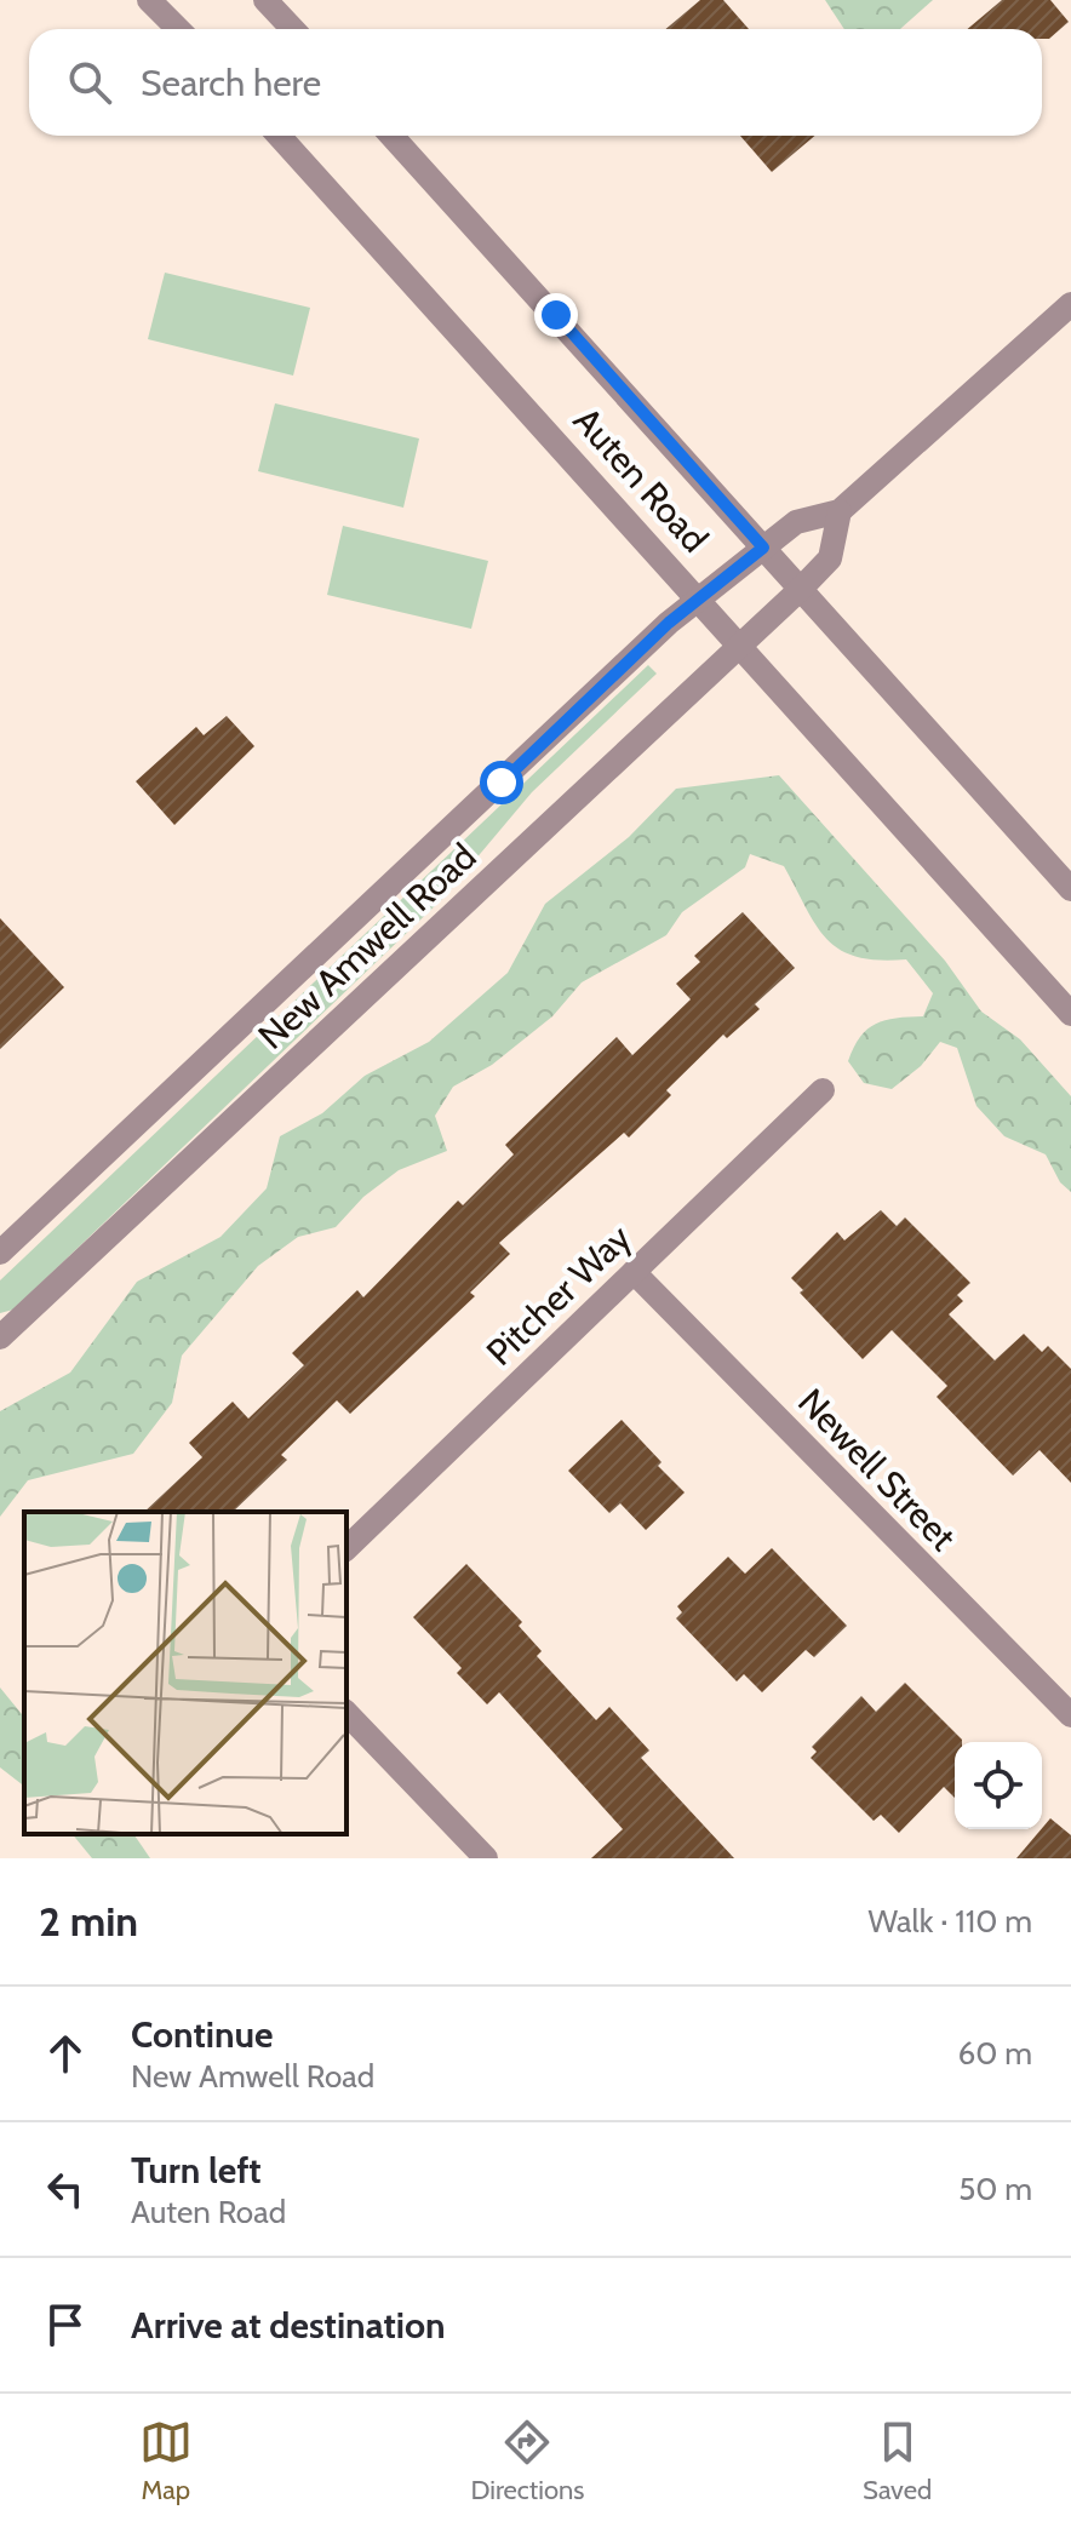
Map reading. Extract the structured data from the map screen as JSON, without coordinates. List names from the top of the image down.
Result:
{
  "streets": {
    "street": [
      "Auten Road",
      "New Amwell Road",
      "Pitcher Way",
      "Newell Street"
    ]
  },
  "crossings": [
    ["Auten Road", "New Amwell Road"],
    ["Pitcher Way", "Newell Street"]
  ],
  "page": {
    "search": "Search here",
    "heading": ["2 min", "Walk · 110 m"],
    "list": [
      ["Continue", "New Amwell Road", "60 m"],
      ["Turn left", "Auten Road", "50 m"],
      "Arrive at destination"
    ],
    "nav": ["Map", "Directions", "Saved"]
  }
}
